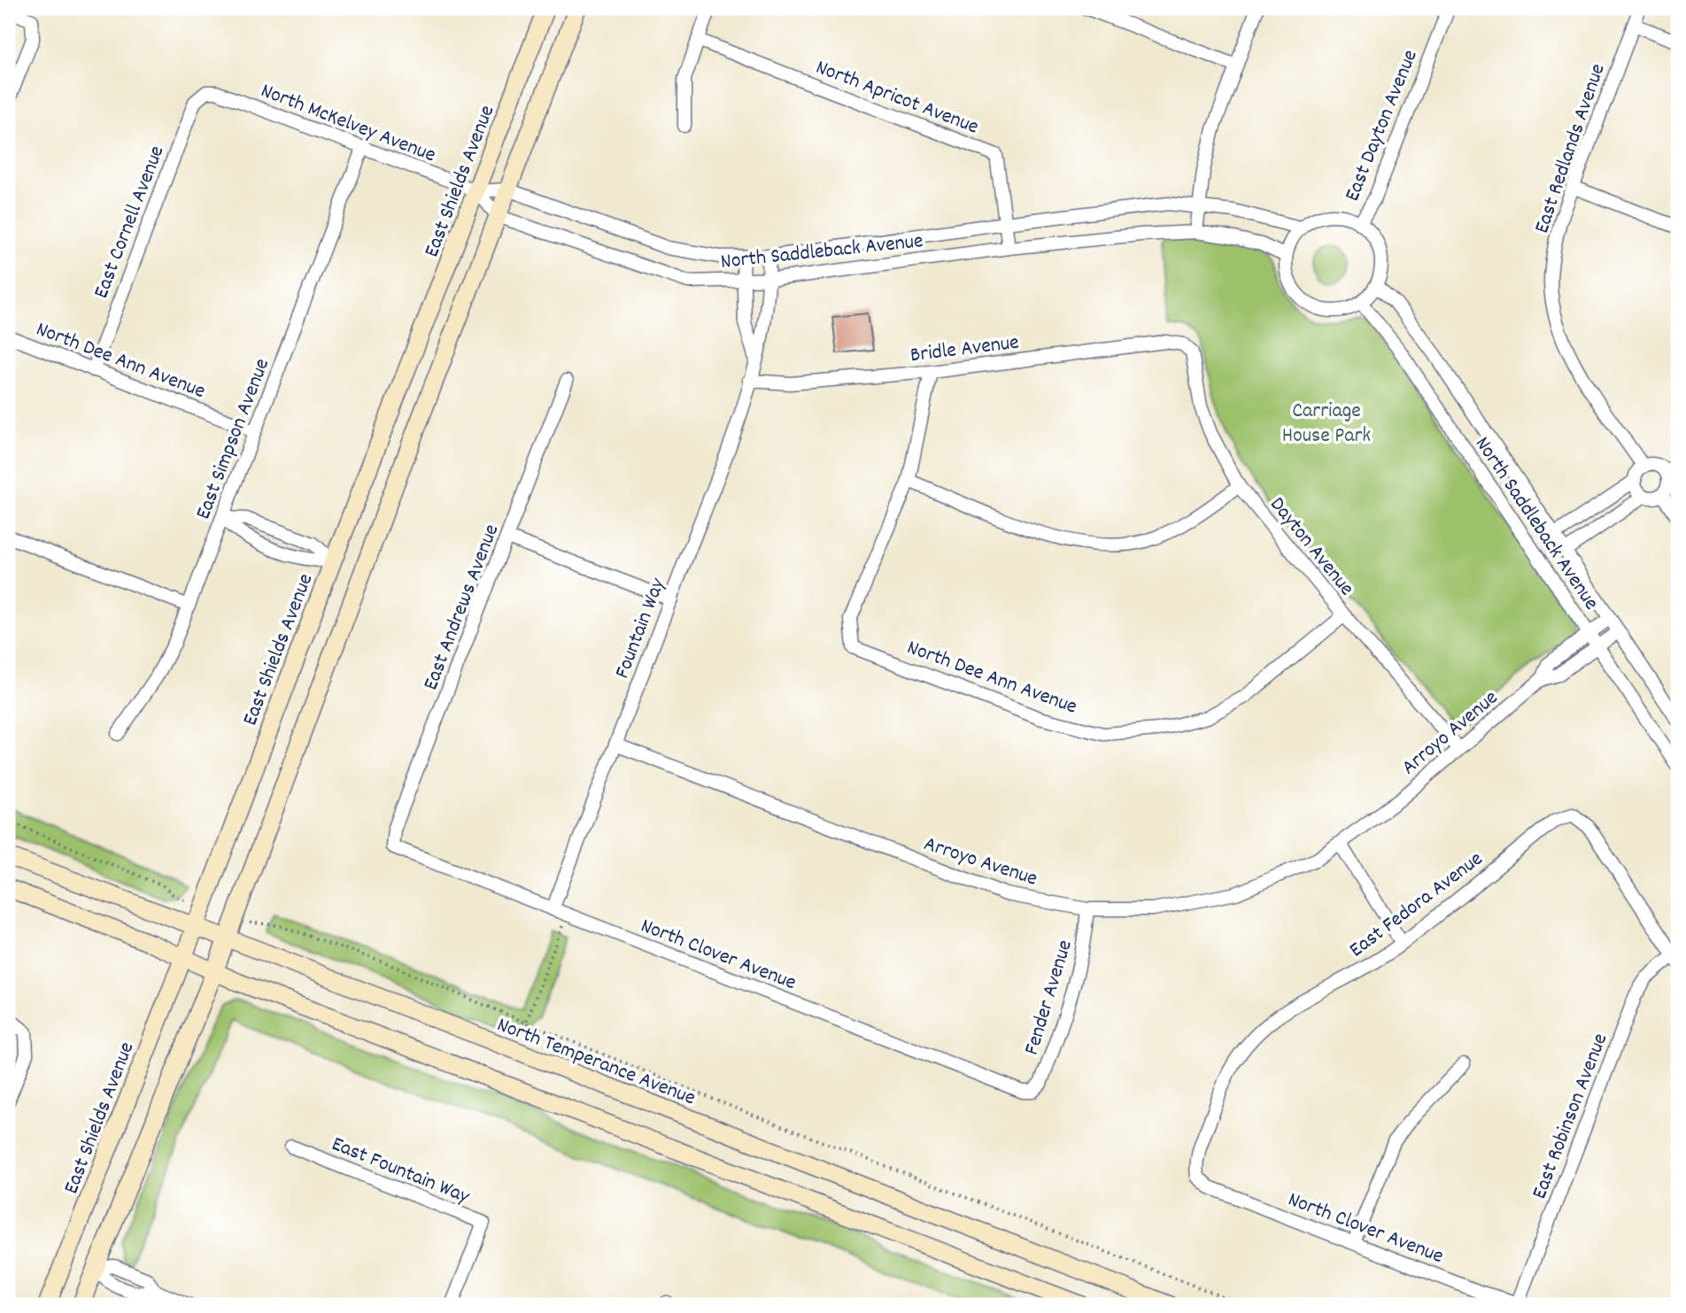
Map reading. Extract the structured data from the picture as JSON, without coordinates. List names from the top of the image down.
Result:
{
  "streets": {
    "main road": ["East Shields Avenue", "North Temperance Avenue"],
    "street": [
      "North Apricot Avenue",
      "North McKelvey Avenue",
      "East Dayton Avenue",
      "East Redlands Avenue",
      "East Cornell Avenue",
      "North Saddleback Avenue",
      "Bridle Avenue",
      "North Dee Ann Avenue",
      "East Simpson Avenue",
      "Dayton Avenue",
      "East Andrews Avenue",
      "Fountain Way",
      "Arroyo Avenue",
      "East Fedora Avenue",
      "North Clover Avenue",
      "Fender Avenue",
      "East Robinson Avenue",
      "East Fountain Way"
    ]
  },
  "crossings": [
    ["North Apricot Avenue", "North Saddleback Avenue"],
    ["North McKelvey Avenue", "East Shields Avenue"],
    ["North McKelvey Avenue", "East Cornell Avenue"],
    ["North McKelvey Avenue", "North Saddleback Avenue"],
    ["North McKelvey Avenue", "East Simpson Avenue"],
    ["East Dayton Avenue", "North Saddleback Avenue"],
    ["East Shields Avenue", "North Saddleback Avenue"],
    ["East Shields Avenue", "North Temperance Avenue"],
    ["East Cornell Avenue", "North Dee Ann Avenue"],
    ["North Saddleback Avenue", "Fountain Way"],
    ["North Saddleback Avenue", "Arroyo Avenue"],
    ["Bridle Avenue", "Dayton Avenue"],
    ["Bridle Avenue", "Fountain Way"],
    ["North Dee Ann Avenue", "East Simpson Avenue"],
    ["North Dee Ann Avenue", "Dayton Avenue"],
    ["Dayton Avenue", "Arroyo Avenue"],
    ["East Andrews Avenue", "North Clover Avenue"],
    ["Fountain Way", "Arroyo Avenue"],
    ["Fountain Way", "North Clover Avenue"],
    ["Arroyo Avenue", "Fender Avenue"],
    ["East Fedora Avenue", "North Clover Avenue"],
    ["East Fedora Avenue", "East Robinson Avenue"],
    ["North Clover Avenue", "Fender Avenue"],
    ["North Clover Avenue", "East Robinson Avenue"]
  ],
  "parks": ["Carriage House Park"]
}
